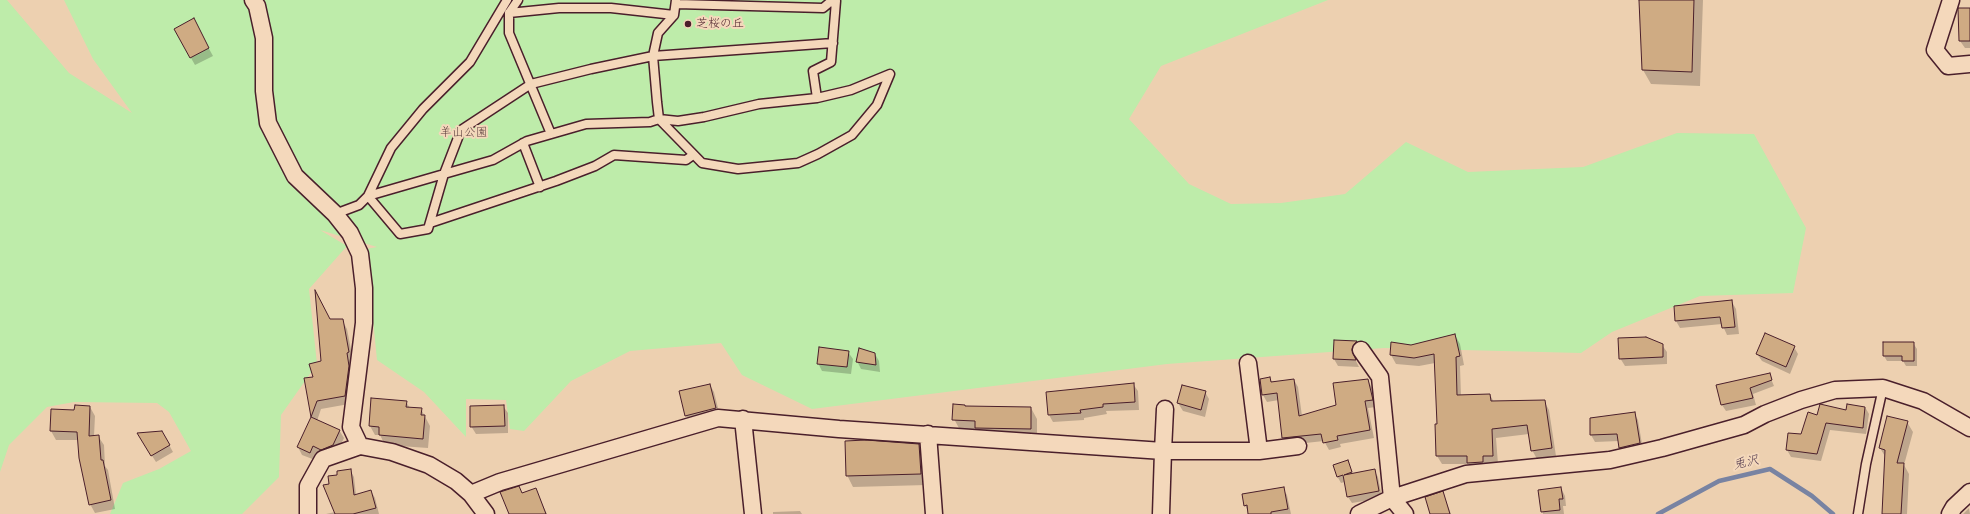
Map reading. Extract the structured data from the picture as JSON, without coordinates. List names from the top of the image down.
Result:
{
  "water": ["兎沢"],
  "parks": ["羊山公園"],
  "places": ["芝桜の丘"]
}
